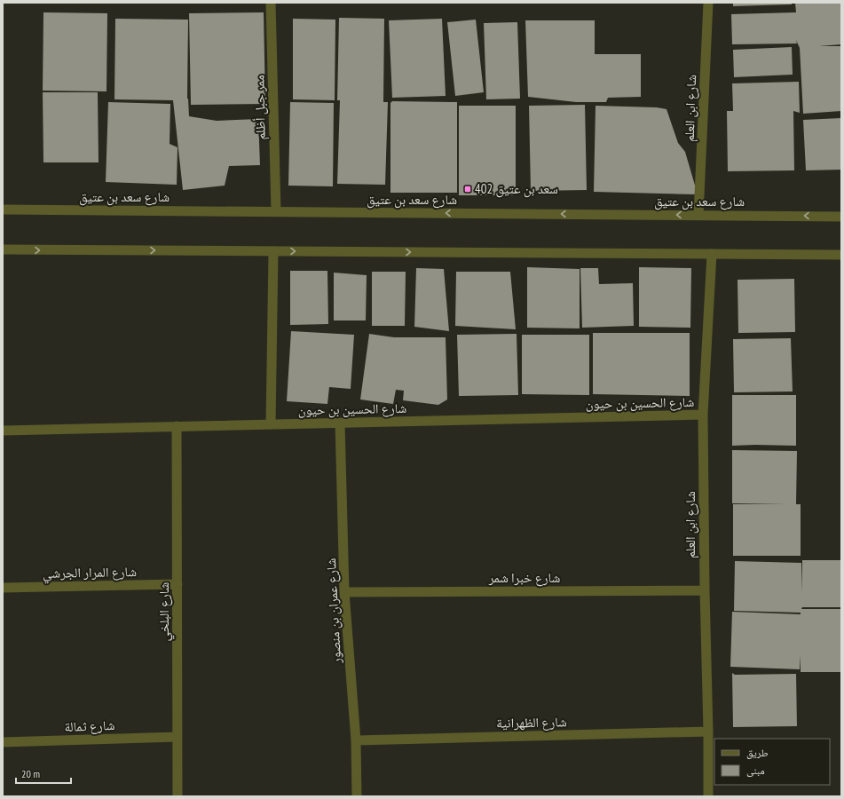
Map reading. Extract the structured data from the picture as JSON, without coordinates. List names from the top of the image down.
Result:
{
  "streets": {
    "street": [
      "ممر جبل أظلم",
      "شارع ابن العلم",
      "شارع سعد بن عتيق",
      "شارع الحسين بن حيون",
      "شارع المرار الجرشي",
      "شارع خبرا شمر",
      "شارع عمران بن منصور",
      "شارع البلخي",
      "شارع الظهرانية",
      "شارع ثمالة"
    ]
  },
  "crossings": [
    ["ممر جبل أظلم", "شارع سعد بن عتيق"],
    ["شارع ابن العلم", "شارع سعد بن عتيق"],
    ["شارع ابن العلم", "شارع الحسين بن حيون"],
    ["شارع ابن العلم", "شارع خبرا شمر"],
    ["شارع ابن العلم", "شارع الظهرانية"],
    ["شارع الحسين بن حيون", "شارع عمران بن منصور"],
    ["شارع الحسين بن حيون", "شارع البلخي"],
    ["شارع المرار الجرشي", "شارع البلخي"],
    ["شارع خبرا شمر", "شارع عمران بن منصور"],
    ["شارع عمران بن منصور", "شارع الظهرانية"],
    ["شارع البلخي", "شارع ثمالة"]
  ],
  "places": {
    "transit": ["سعد بن عتيق 402"]
  },
  "legend": ["طريق", "مبنى"],
  "scale_bar": "20 m"
}
